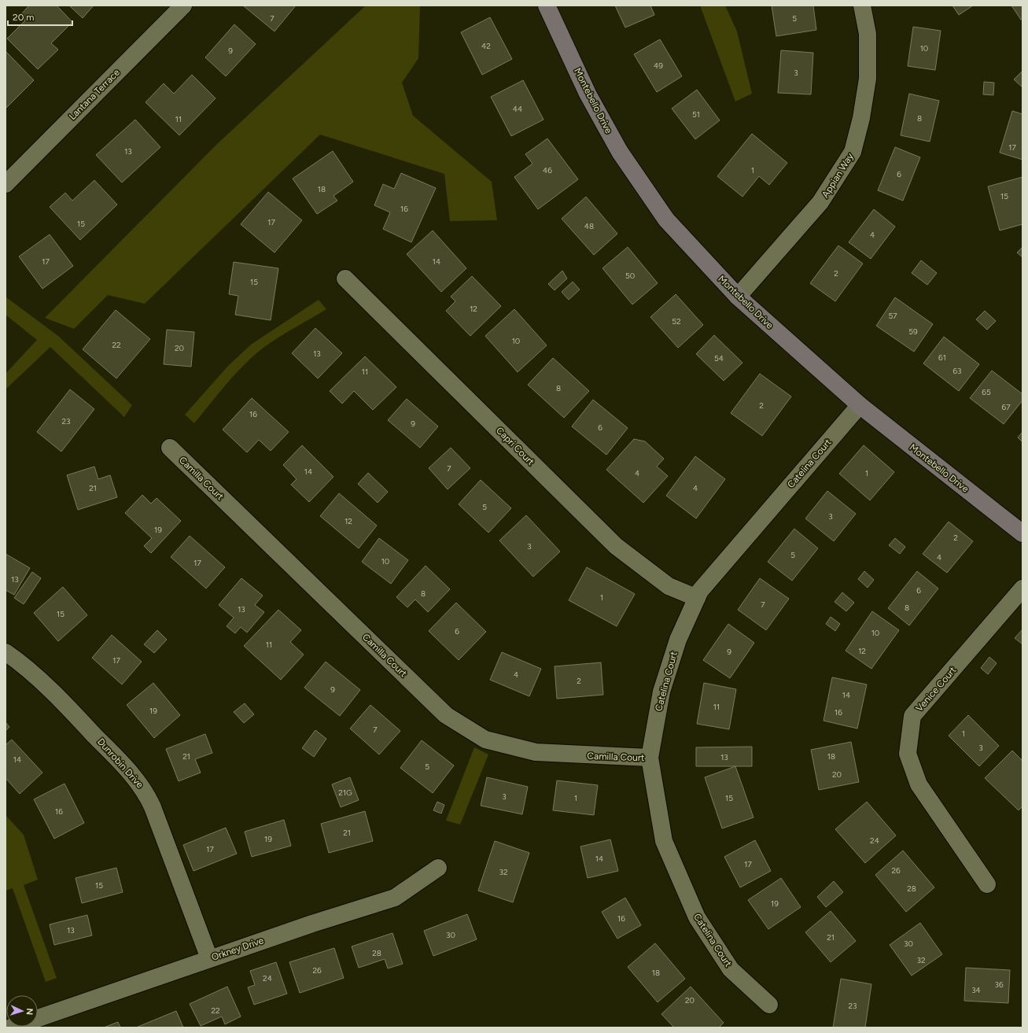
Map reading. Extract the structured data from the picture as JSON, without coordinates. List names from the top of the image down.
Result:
{
  "streets": {
    "street": [
      "Lantana Terrace",
      "Montebello Drive",
      "Appian Way",
      "Capri Court",
      "Catelina Court",
      "Camilla Court",
      "Venice Court",
      "Dunrobin Drive",
      "Orkney Drive"
    ]
  },
  "crossings": [
    ["Montebello Drive", "Appian Way"],
    ["Montebello Drive", "Catelina Court"],
    ["Capri Court", "Catelina Court"],
    ["Catelina Court", "Camilla Court"],
    ["Dunrobin Drive", "Orkney Drive"]
  ],
  "house_numbers": [
    "7",
    "5",
    "42",
    "10",
    "9",
    "49",
    "3",
    "44",
    "51",
    "8",
    "11",
    "17",
    "13",
    "46",
    "1",
    "6",
    "18",
    "15",
    "16",
    "17",
    "15",
    "48",
    "4",
    "17",
    "14",
    "2",
    "50",
    "15",
    "12",
    "57",
    "52",
    "59",
    "10",
    "22",
    "20",
    "13",
    "61",
    "54",
    "63",
    "11",
    "8",
    "65",
    "2",
    "67",
    "16",
    "23",
    "9",
    "6",
    "7",
    "14",
    "4",
    "1",
    "21",
    "4",
    "5",
    "3",
    "12",
    "19",
    "2",
    "3",
    "5",
    "4",
    "10",
    "17",
    "13",
    "6",
    "8",
    "1",
    "7",
    "8",
    "13",
    "15",
    "6",
    "10",
    "11",
    "12",
    "9",
    "17",
    "4",
    "2",
    "9",
    "14",
    "11",
    "19",
    "16",
    "7",
    "1",
    "3",
    "21",
    "18",
    "13",
    "14",
    "5",
    "20",
    "21G",
    "3",
    "1",
    "15",
    "16",
    "21",
    "19",
    "24",
    "17",
    "14",
    "17",
    "26",
    "32",
    "15",
    "28",
    "19",
    "16",
    "13",
    "30",
    "21",
    "30",
    "28",
    "32",
    "26",
    "18",
    "24",
    "36",
    "34",
    "20",
    "23",
    "22"
  ],
  "scale_bar": "20 m",
  "north": "right"
}
